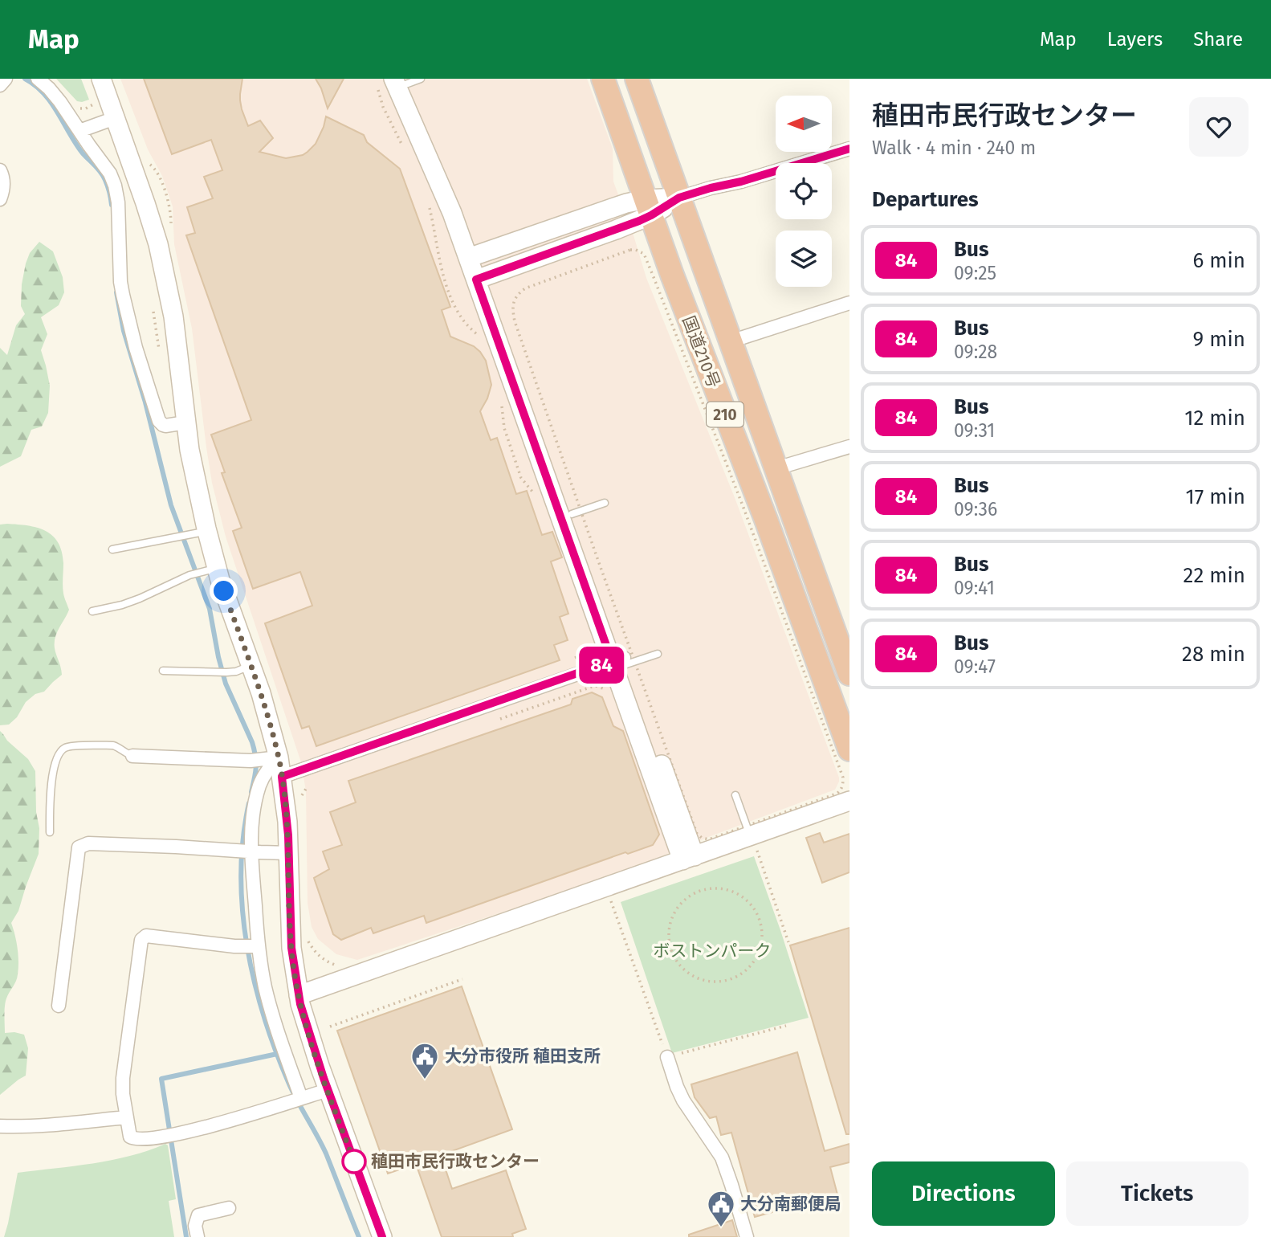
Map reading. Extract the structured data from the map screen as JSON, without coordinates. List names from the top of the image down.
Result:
{
  "streets": {
    "highway": ["国道210号", "210"]
  },
  "parks": ["ボストンパーク"],
  "places": {
    "public building": ["大分市役所 稙田支所", "大分南郵便局"],
    "other": ["稙田市民行政センター"]
  },
  "lines": ["bus line 84"],
  "north": "left",
  "page": {
    "header": "Map",
    "nav": ["Map", "Layers", "Share"],
    "on_map": "84",
    "heading": [
      ["稙田市民行政センター", "Walk · 4 min · 240 m"],
      "Departures"
    ],
    "list": [
      {
        "mark": "84",
        "name": "Bus",
        "note": "09:25",
        "value": "6 min"
      },
      {
        "mark": "84",
        "name": "Bus",
        "note": "09:28",
        "value": "9 min"
      },
      {
        "mark": "84",
        "name": "Bus",
        "note": "09:31",
        "value": "12 min"
      },
      {
        "mark": "84",
        "name": "Bus",
        "note": "09:36",
        "value": "17 min"
      },
      {
        "mark": "84",
        "name": "Bus",
        "note": "09:41",
        "value": "22 min"
      },
      {
        "mark": "84",
        "name": "Bus",
        "note": "09:47",
        "value": "28 min"
      }
    ],
    "buttons": ["Directions", "Tickets"]
  }
}
